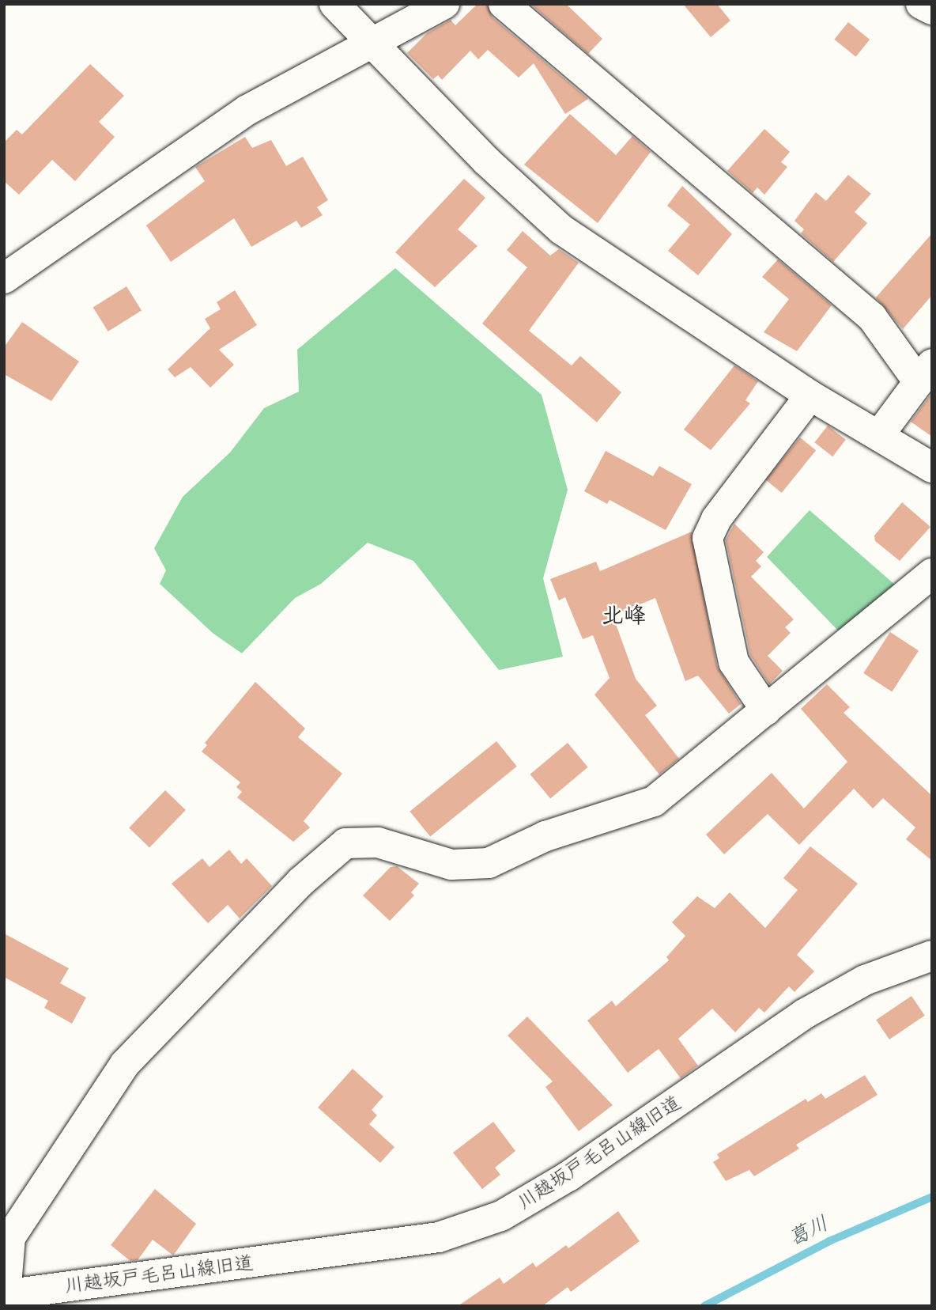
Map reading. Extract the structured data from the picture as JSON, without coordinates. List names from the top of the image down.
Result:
{
  "streets": {
    "street": ["川越坂戸毛呂山線旧道"]
  },
  "districts": ["北峰"],
  "water": ["葛川"]
}
